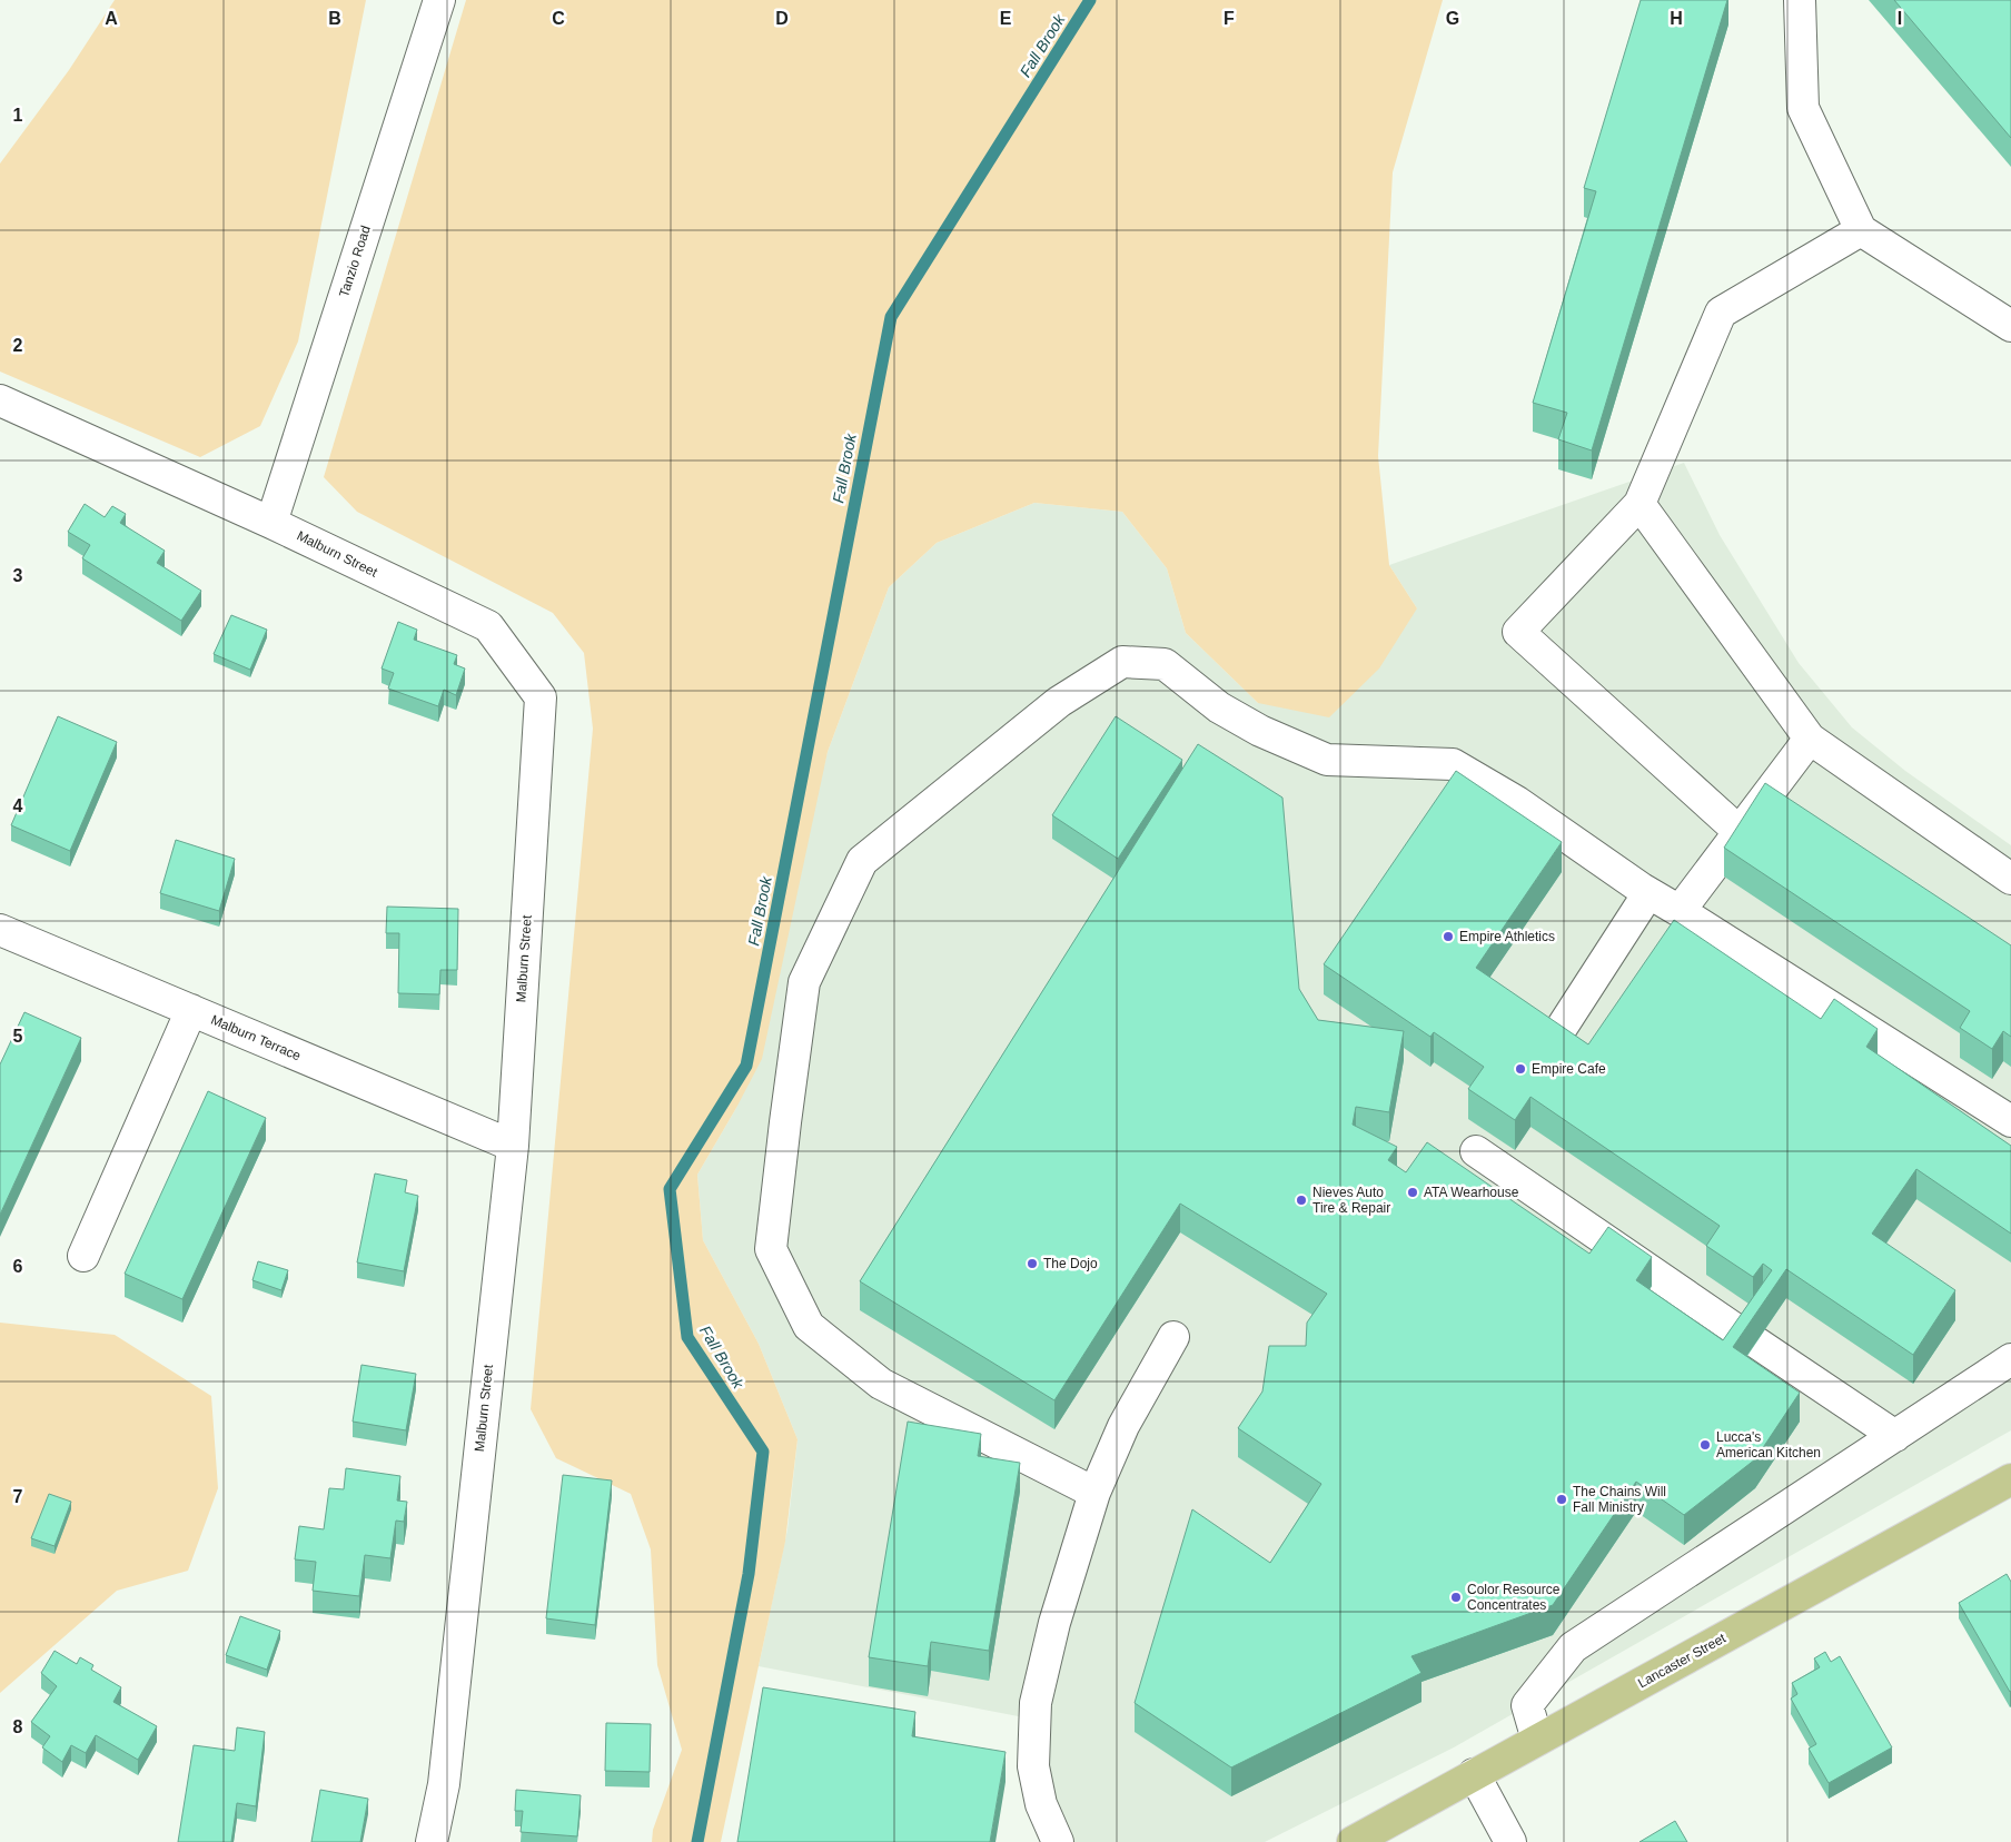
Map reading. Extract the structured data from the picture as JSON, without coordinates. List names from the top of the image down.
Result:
{
  "streets": {
    "main road": ["Lancaster Street"],
    "street": ["Tanzio Road", "Malburn Street", "Malburn Terrace"]
  },
  "crossings": [
    ["Tanzio Road", "Malburn Street"],
    ["Malburn Street", "Malburn Terrace"]
  ],
  "water": ["Fall Brook"],
  "places": [
    "Empire Athletics",
    "Empire Cafe",
    "ATA Wearhouse",
    "Nieves Auto Tire & Repair",
    "The Dojo",
    "Lucca's American Kitchen",
    "The Chains Will Fall Ministry",
    "Color Resource Concentrates"
  ],
  "grid": {
    "columns": [
      "A",
      "B",
      "C",
      "D",
      "E",
      "F",
      "G",
      "H",
      "I"
    ],
    "rows": [
      "1",
      "2",
      "3",
      "4",
      "5",
      "6",
      "7",
      "8"
    ]
  }
}
